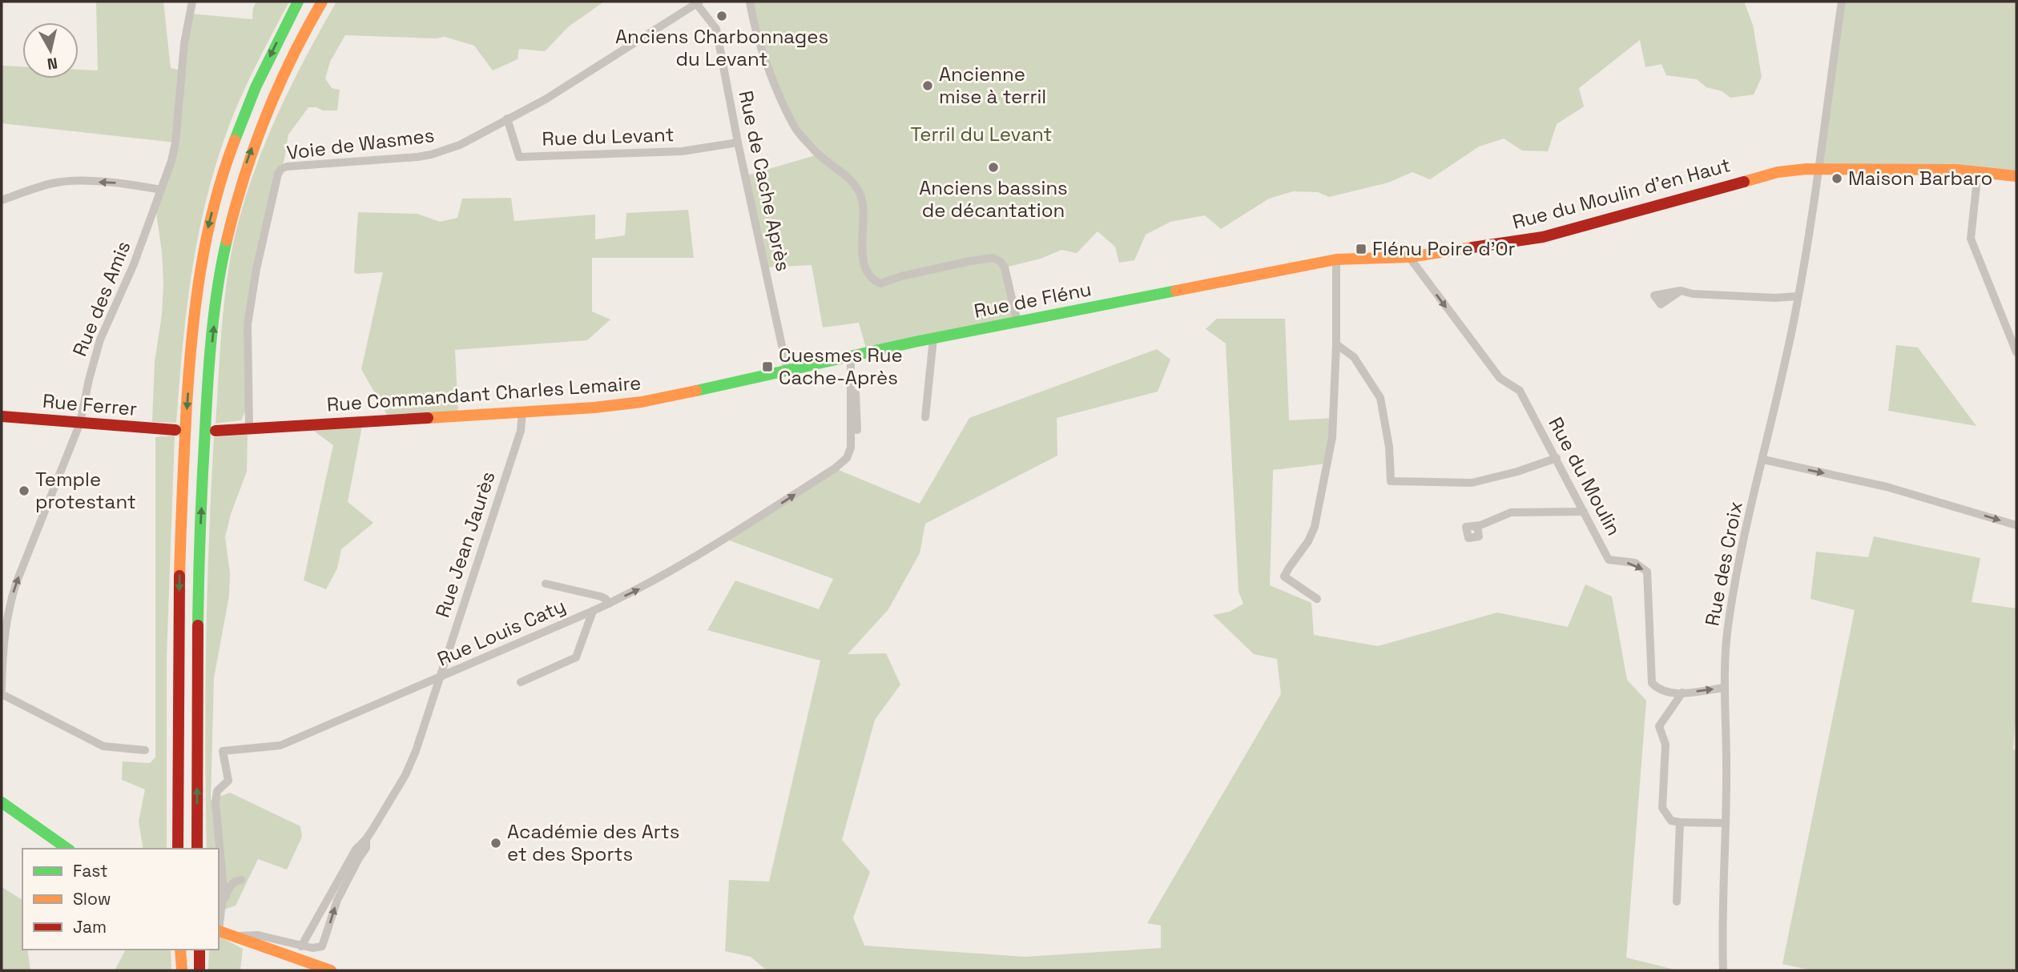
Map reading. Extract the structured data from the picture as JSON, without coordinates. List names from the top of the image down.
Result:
{
  "streets": {
    "main road": [
      "Rue du Moulin d'en Haut",
      "Rue de Flénu",
      "Rue Commandant Charles Lemaire",
      "Rue Ferrer"
    ],
    "street": [
      "Rue du Levant",
      "Voie de Wasmes",
      "Rue de Cache Après",
      "Rue des Amis",
      "Rue du Moulin",
      "Rue Jean Jaurès",
      "Rue des Croix",
      "Rue Louis Caty"
    ]
  },
  "crossings": [
    ["Rue du Levant", "Voie de Wasmes"],
    ["Rue du Levant", "Rue de Cache Après"],
    ["Voie de Wasmes", "Rue de Cache Après"],
    ["Voie de Wasmes", "Rue Commandant Charles Lemaire"],
    ["Rue de Cache Après", "Rue Commandant Charles Lemaire"],
    ["Rue du Moulin d'en Haut", "Rue de Flénu"],
    ["Rue du Moulin d'en Haut", "Rue du Moulin"],
    ["Rue du Moulin d'en Haut", "Rue des Croix"],
    ["Rue des Amis", "Rue Ferrer"],
    ["Rue de Flénu", "Rue Commandant Charles Lemaire"],
    ["Rue de Flénu", "Rue Louis Caty"],
    ["Rue Commandant Charles Lemaire", "Rue Jean Jaurès"],
    ["Rue Commandant Charles Lemaire", "Rue Louis Caty"],
    ["Rue du Moulin", "Rue des Croix"],
    ["Rue Jean Jaurès", "Rue Louis Caty"]
  ],
  "one_way": ["Rue du Moulin"],
  "parks": ["Terril du Levant"],
  "places": {
    "other": [
      "Anciens Charbonnages du Levant",
      "Ancienne mise à terril",
      "Anciens bassins de décantation",
      "Maison Barbaro",
      "Temple protestant",
      "Académie des Arts et des Sports"
    ],
    "transit": ["Flénu Poire d'Or", "Cuesmes Rue Cache-Après"]
  },
  "legend": ["Fast", "Slow", "Jam"],
  "north": "bottom"
}
